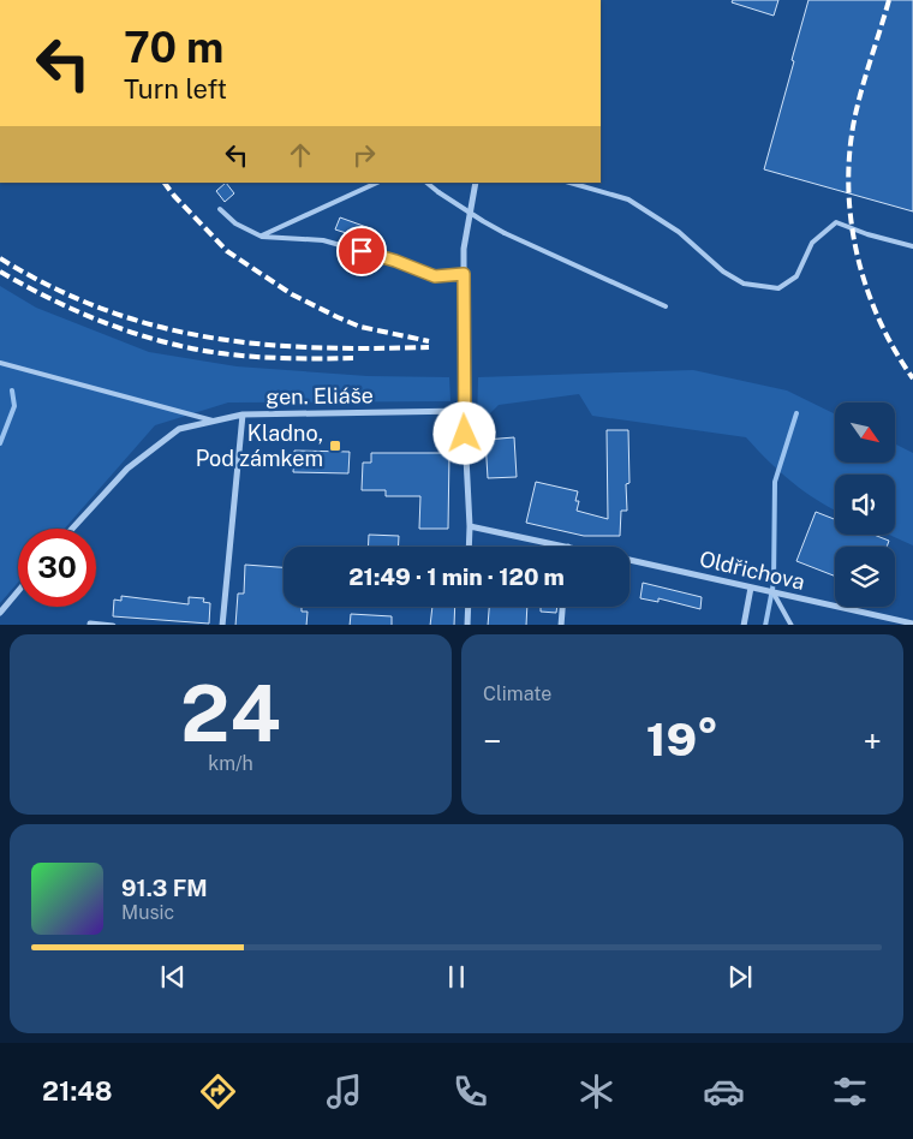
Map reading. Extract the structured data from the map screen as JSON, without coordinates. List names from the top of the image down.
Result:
{
  "streets": {
    "street": ["gen. Eliáše", "Oldřichova"]
  },
  "places": {
    "transit": ["Kladno, Pod zámkem"]
  },
  "north": "bottom right",
  "page": {
    "turn": ["70 m", "Turn left"],
    "limit": "30",
    "trip": "21:49 · 1 min · 120 m",
    "tile": [
      ["24", "km/h"],
      "Climate"
    ],
    "heat": ["−", "19°", "+"],
    "song": ["91.3 FM", "Music"],
    "tabs": "21:48"
  }
}
